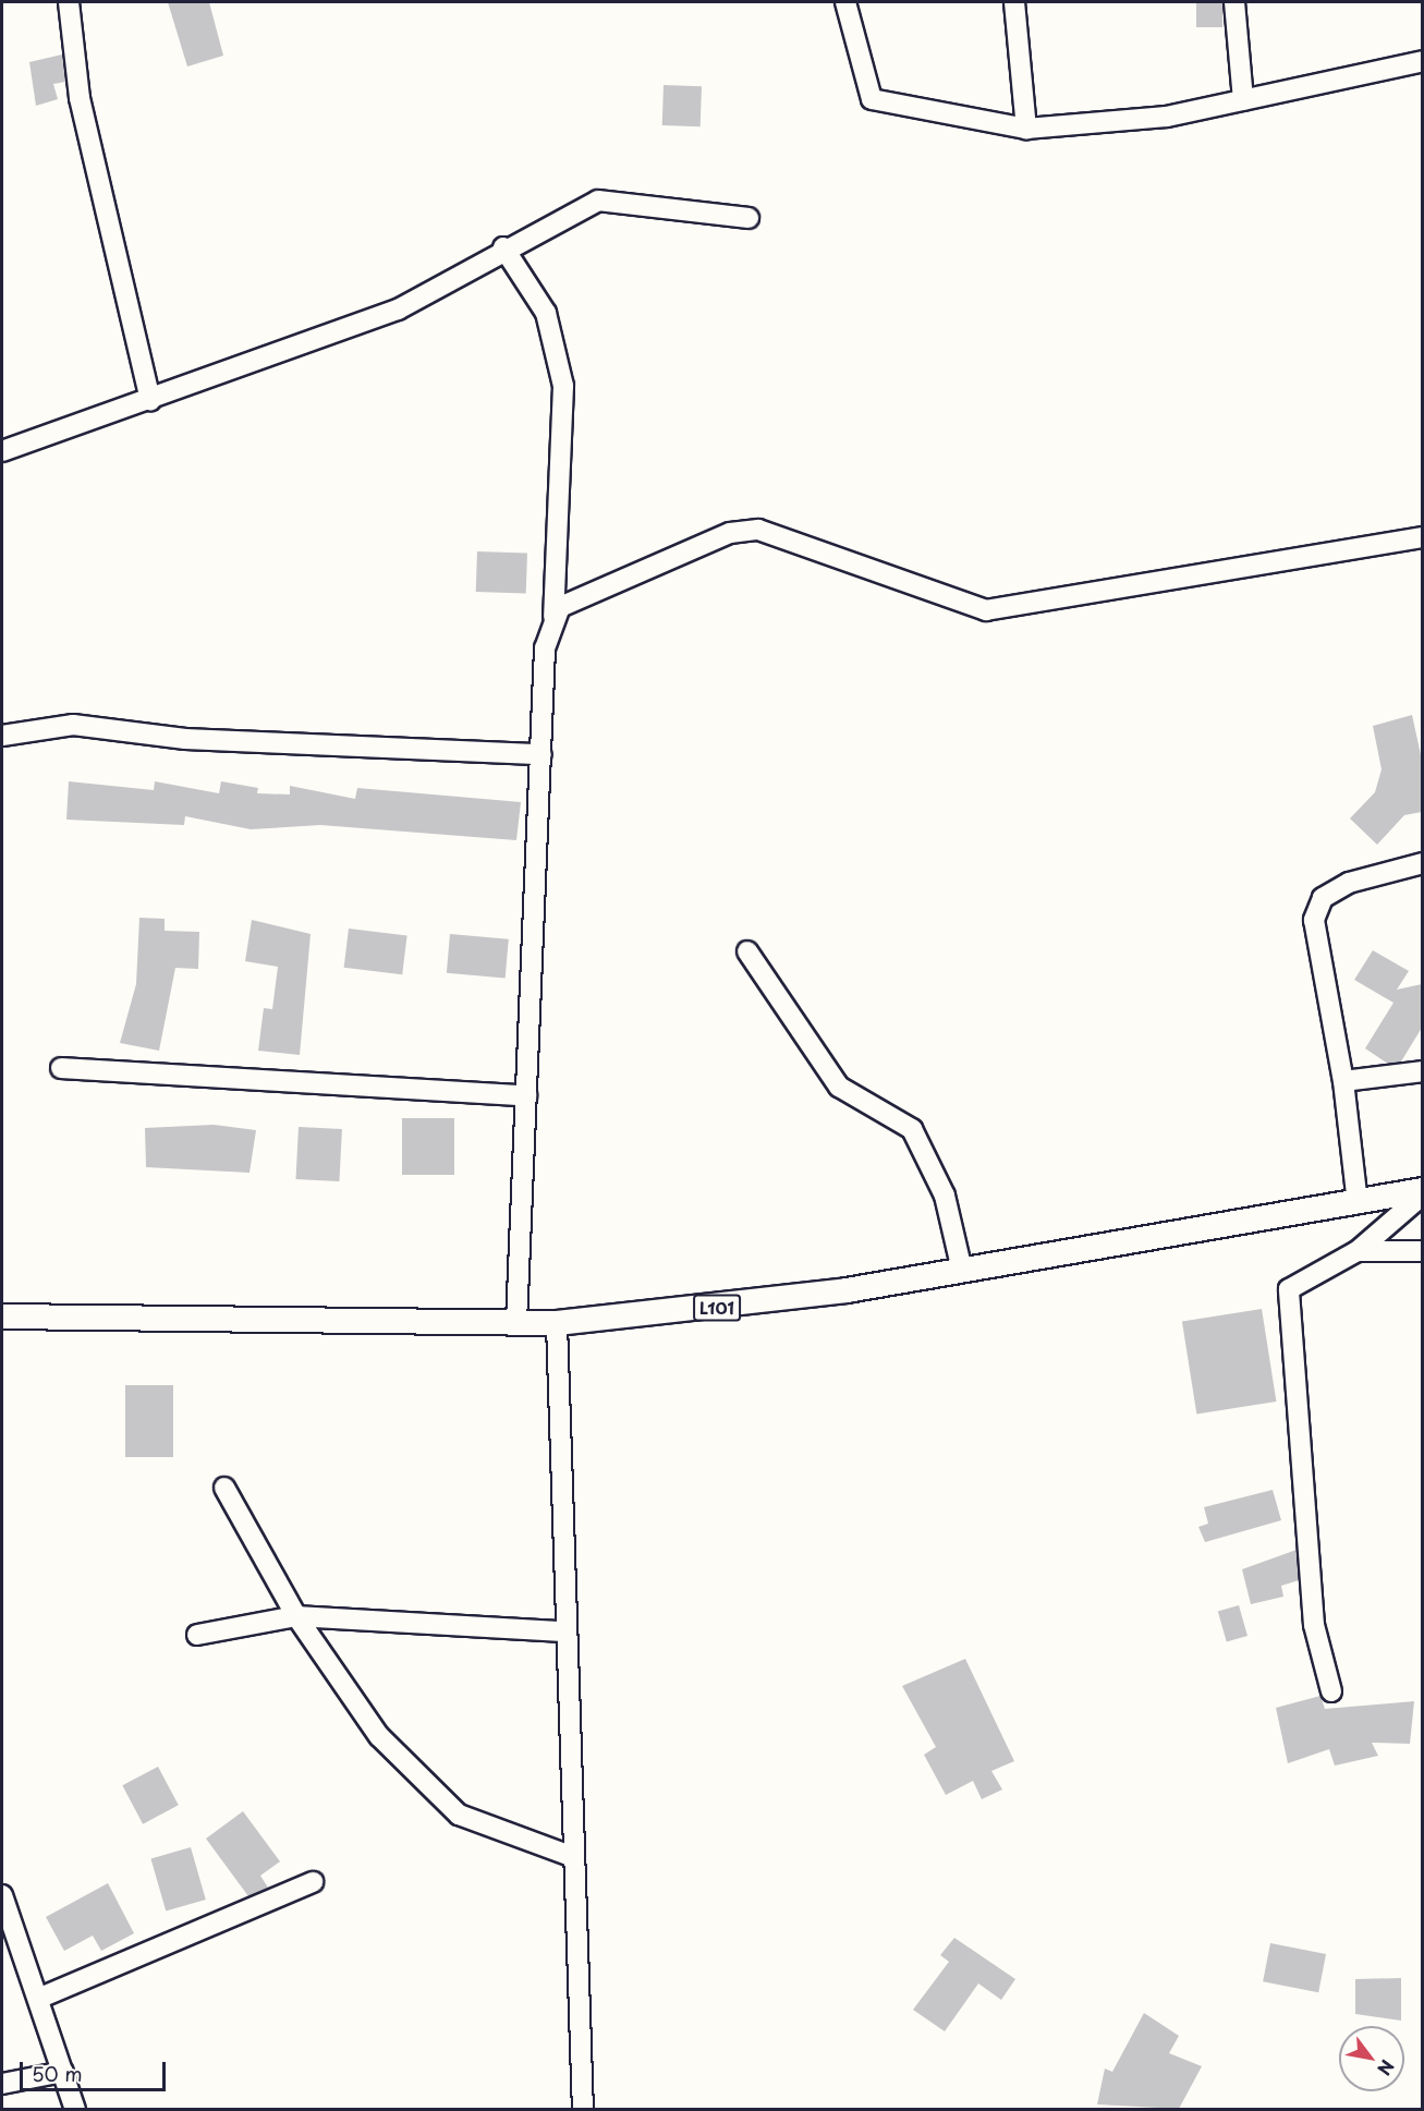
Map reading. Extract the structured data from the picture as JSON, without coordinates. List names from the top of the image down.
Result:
{
  "streets": {
    "main road": ["L101"]
  },
  "scale_bar": "50 m",
  "north": "bottom right"
}
